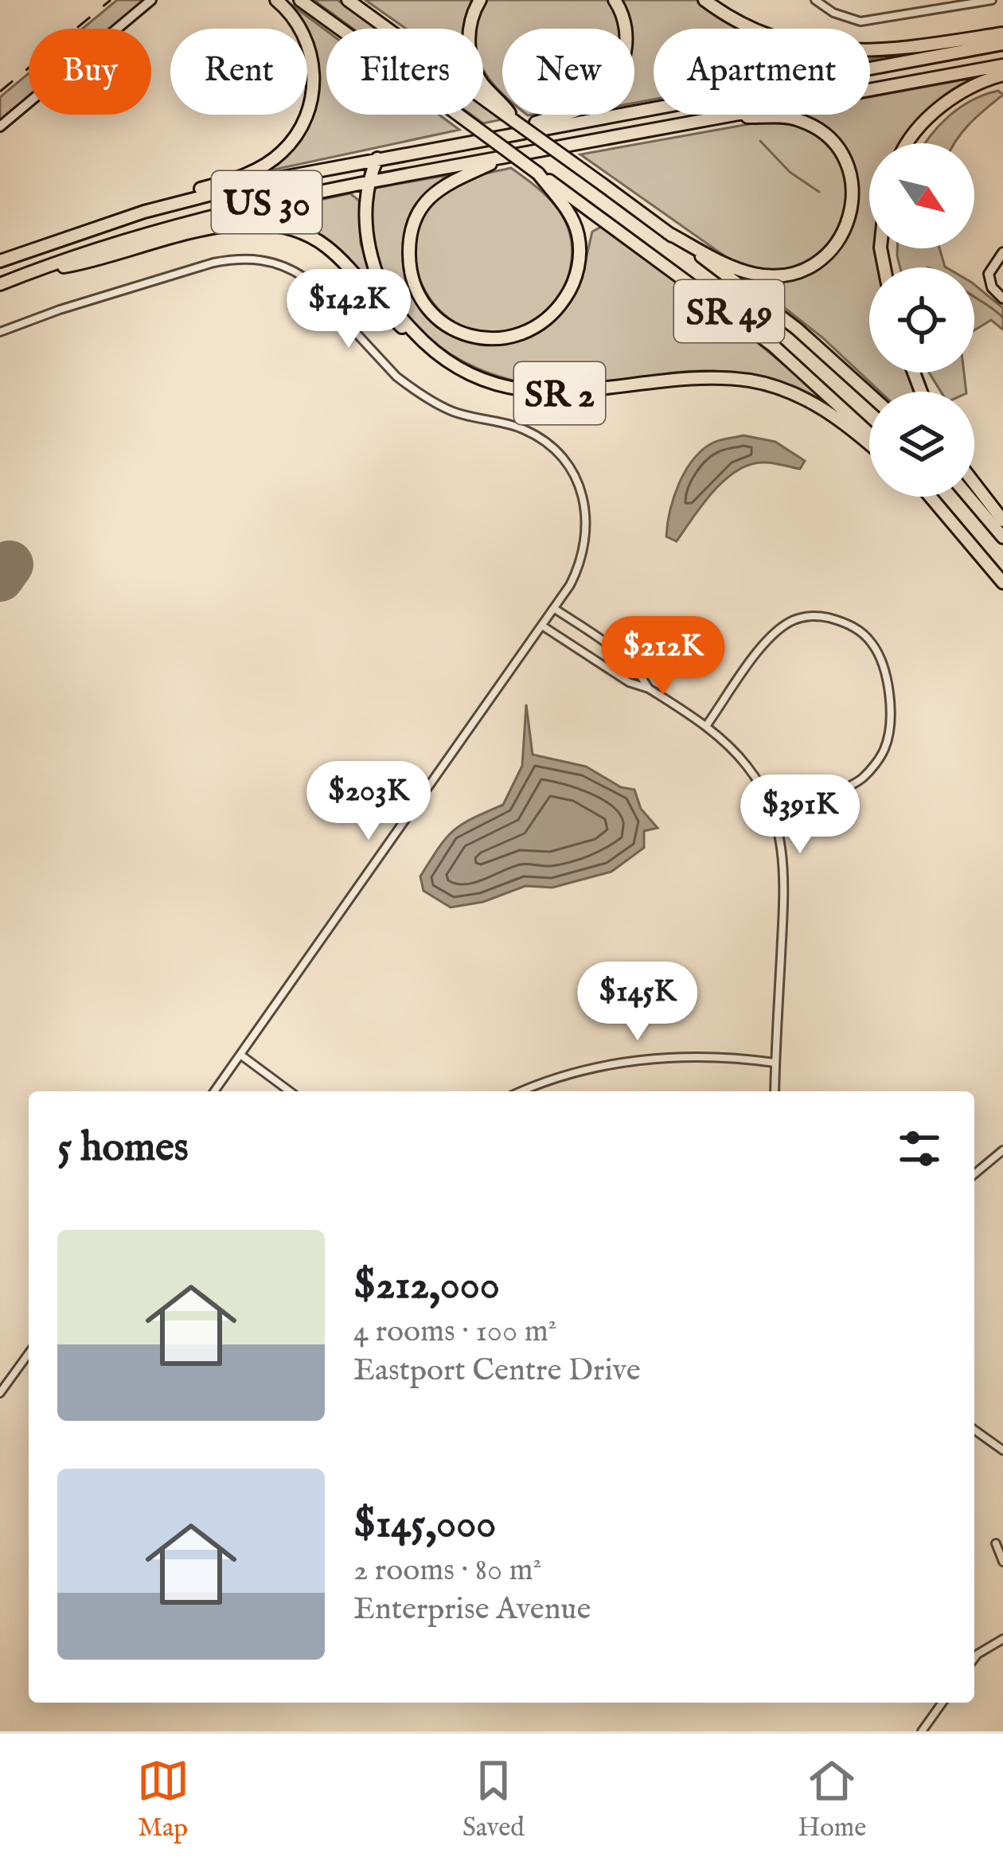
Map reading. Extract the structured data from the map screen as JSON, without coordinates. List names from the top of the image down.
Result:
{
  "streets": {
    "highway": ["US 30", "SR 49", "SR 2"]
  },
  "crossings": [
    ["US 30", "SR 2"]
  ],
  "north": "bottom right",
  "page": {
    "chip": [
      "Buy",
      "Rent",
      "Filters",
      "New",
      "Apartment"
    ],
    "price": [
      "$142K",
      "$212K",
      "$203K",
      "$391K",
      "$145K"
    ],
    "heading": "5 homes",
    "list": [
      {
        "name": "$212,000",
        "note": "4 rooms · 100 m² · Eastport Centre Drive"
      },
      {
        "name": "$145,000",
        "note": "2 rooms · 80 m² · Enterprise Avenue"
      }
    ],
    "tabs": ["Map", "Saved", "Home"]
  }
}
